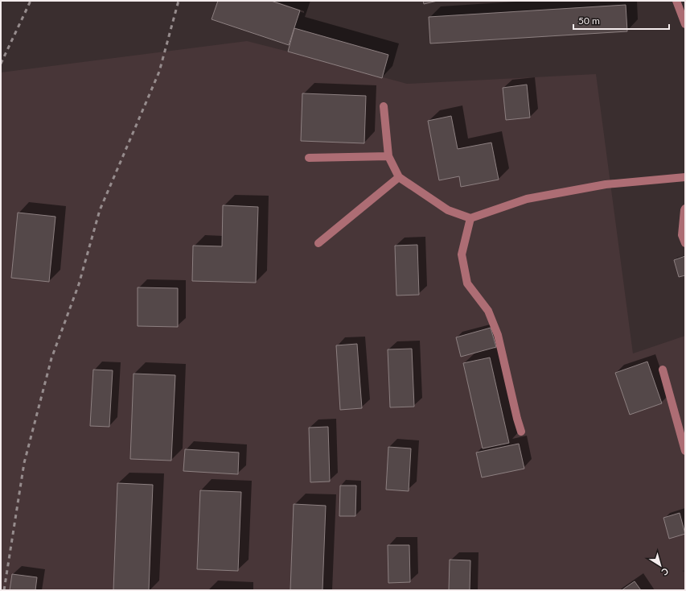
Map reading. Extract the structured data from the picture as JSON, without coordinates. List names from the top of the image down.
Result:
{
  "scale_bar": "50 m",
  "north": "bottom right"
}
